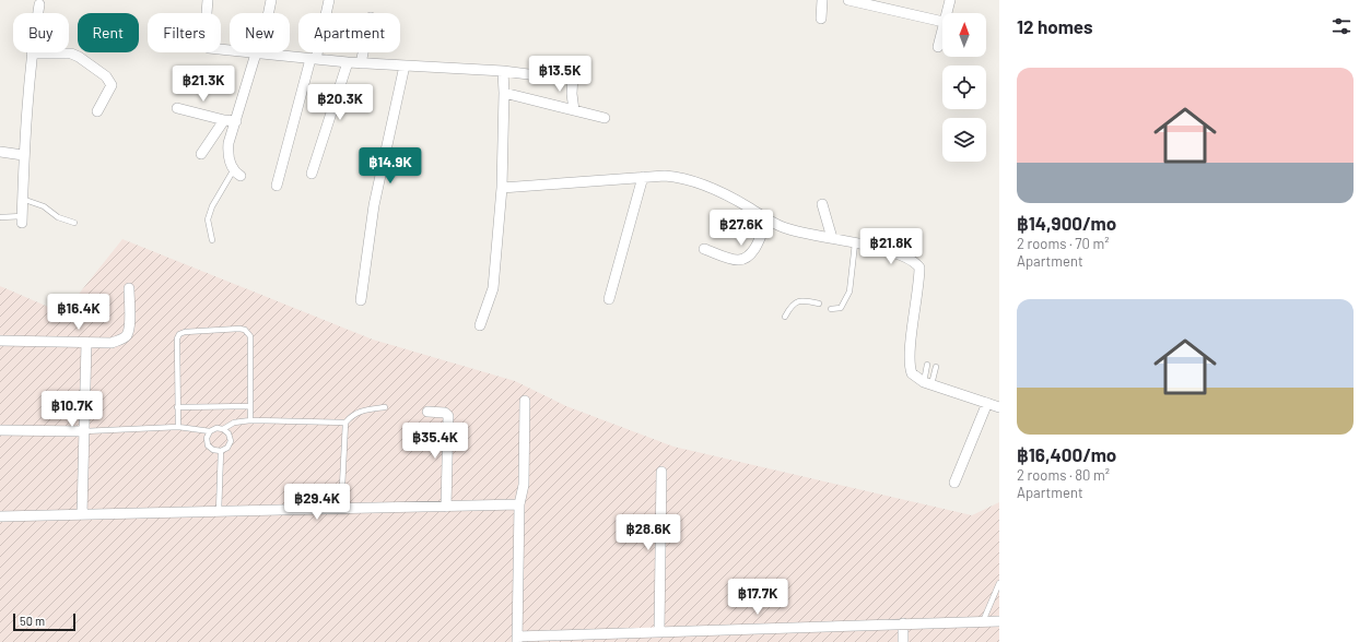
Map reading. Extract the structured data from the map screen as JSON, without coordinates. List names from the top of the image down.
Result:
{
  "scale_bar": "50 m",
  "north": "top",
  "page": {
    "heading": "12 homes",
    "chip": [
      "Buy",
      "Rent",
      "Filters",
      "New",
      "Apartment"
    ],
    "list": [
      {
        "name": "฿14,900/mo",
        "note": "2 rooms · 70 m² · Apartment"
      },
      {
        "name": "฿16,400/mo",
        "note": "2 rooms · 80 m² · Apartment"
      }
    ],
    "price": [
      "฿13.5K",
      "฿21.3K",
      "฿20.3K",
      "฿14.9K",
      "฿27.6K",
      "฿21.8K",
      "฿16.4K",
      "฿10.7K",
      "฿35.4K",
      "฿29.4K",
      "฿28.6K",
      "฿17.7K"
    ],
    "scale": "50 m"
  }
}
